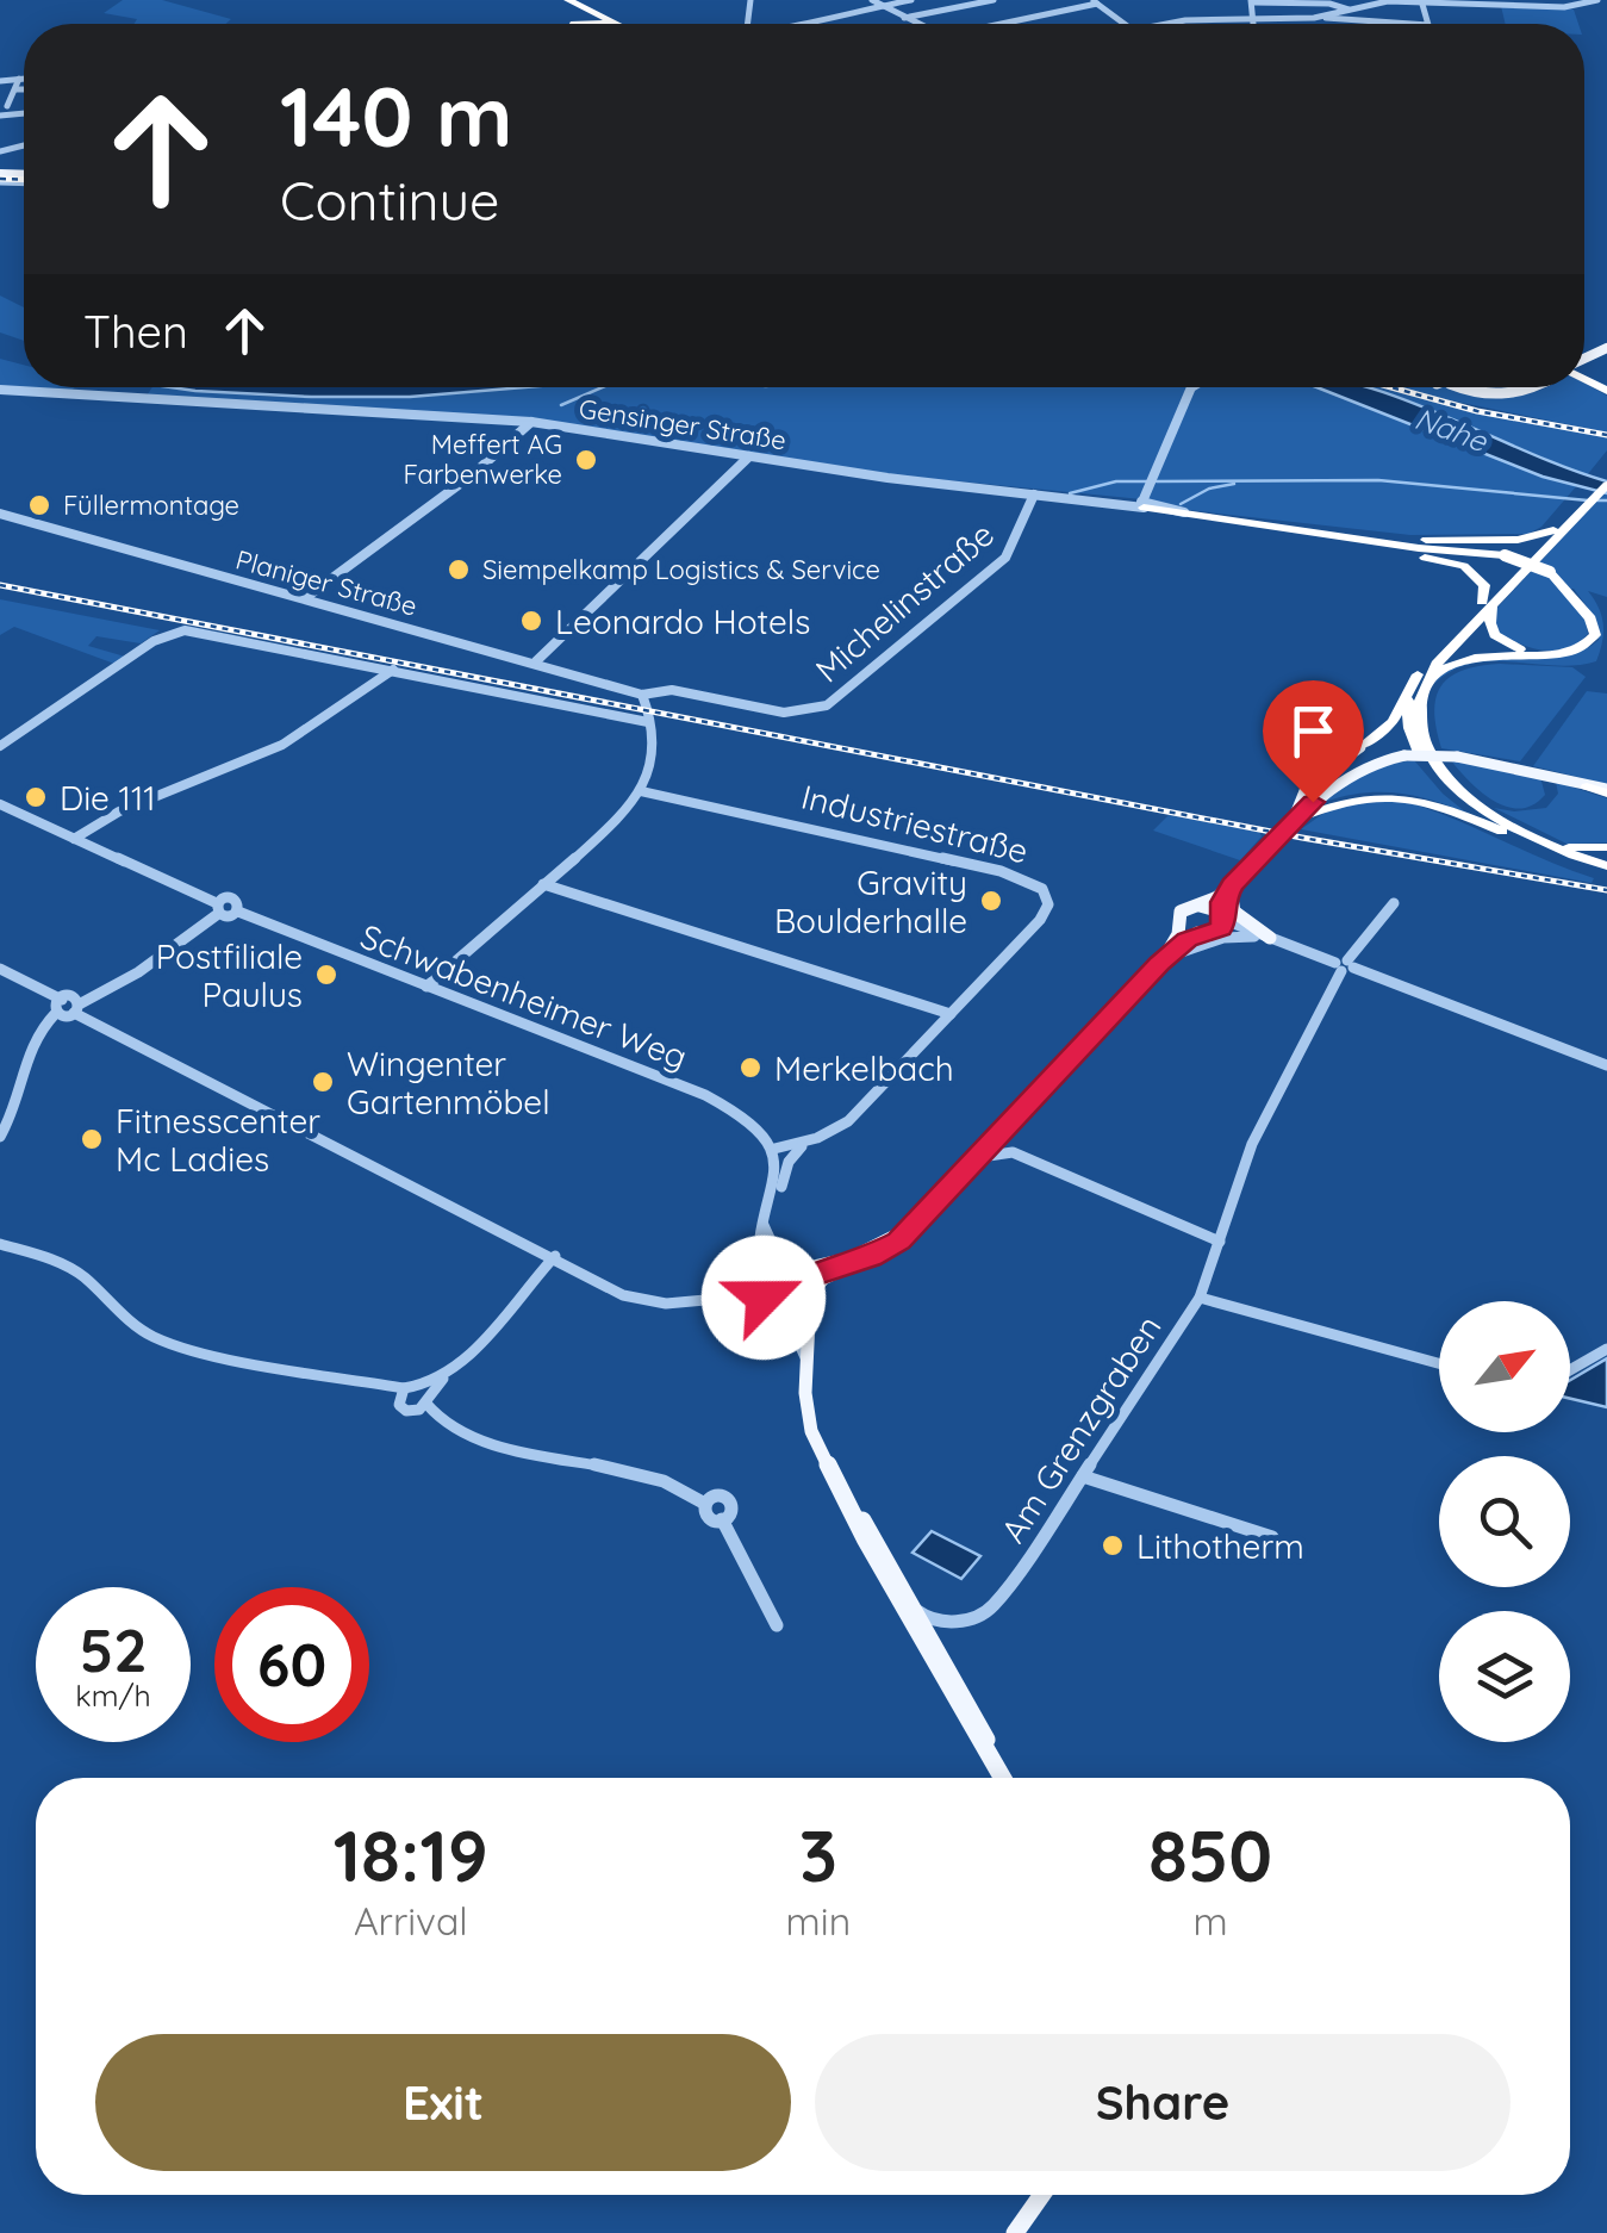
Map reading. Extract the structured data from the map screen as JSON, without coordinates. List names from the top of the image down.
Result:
{
  "streets": {
    "street": [
      "Gensinger Straße",
      "Planiger Straße",
      "Michelinstraße",
      "Industriestraße",
      "Schwabenheimer Weg",
      "Am Grenzgraben"
    ]
  },
  "crossings": [
    ["Gensinger Straße", "Michelinstraße"],
    ["Planiger Straße", "Michelinstraße"],
    ["Industriestraße", "Schwabenheimer Weg"]
  ],
  "water": ["Nahe"],
  "places": [
    "Meffert AG Farbenwerke",
    "Füllermontage",
    "Siempelkamp Logistics & Service",
    "Leonardo Hotels",
    "Die 111",
    "Gravity Boulderhalle",
    "Postfiliale Paulus",
    "Merkelbach",
    "Wingenter Gartenmöbel",
    "Fitnesscenter Mc Ladies",
    "Lithotherm"
  ],
  "north": "top right",
  "page": {
    "turn": ["140 m", "Continue"],
    "then": "Then",
    "speed": "52 km/h",
    "limit": "60",
    "eta": [
      "18:19",
      "Arrival",
      "3",
      "min",
      "850",
      "m"
    ],
    "buttons": ["Exit", "Share"]
  }
}
